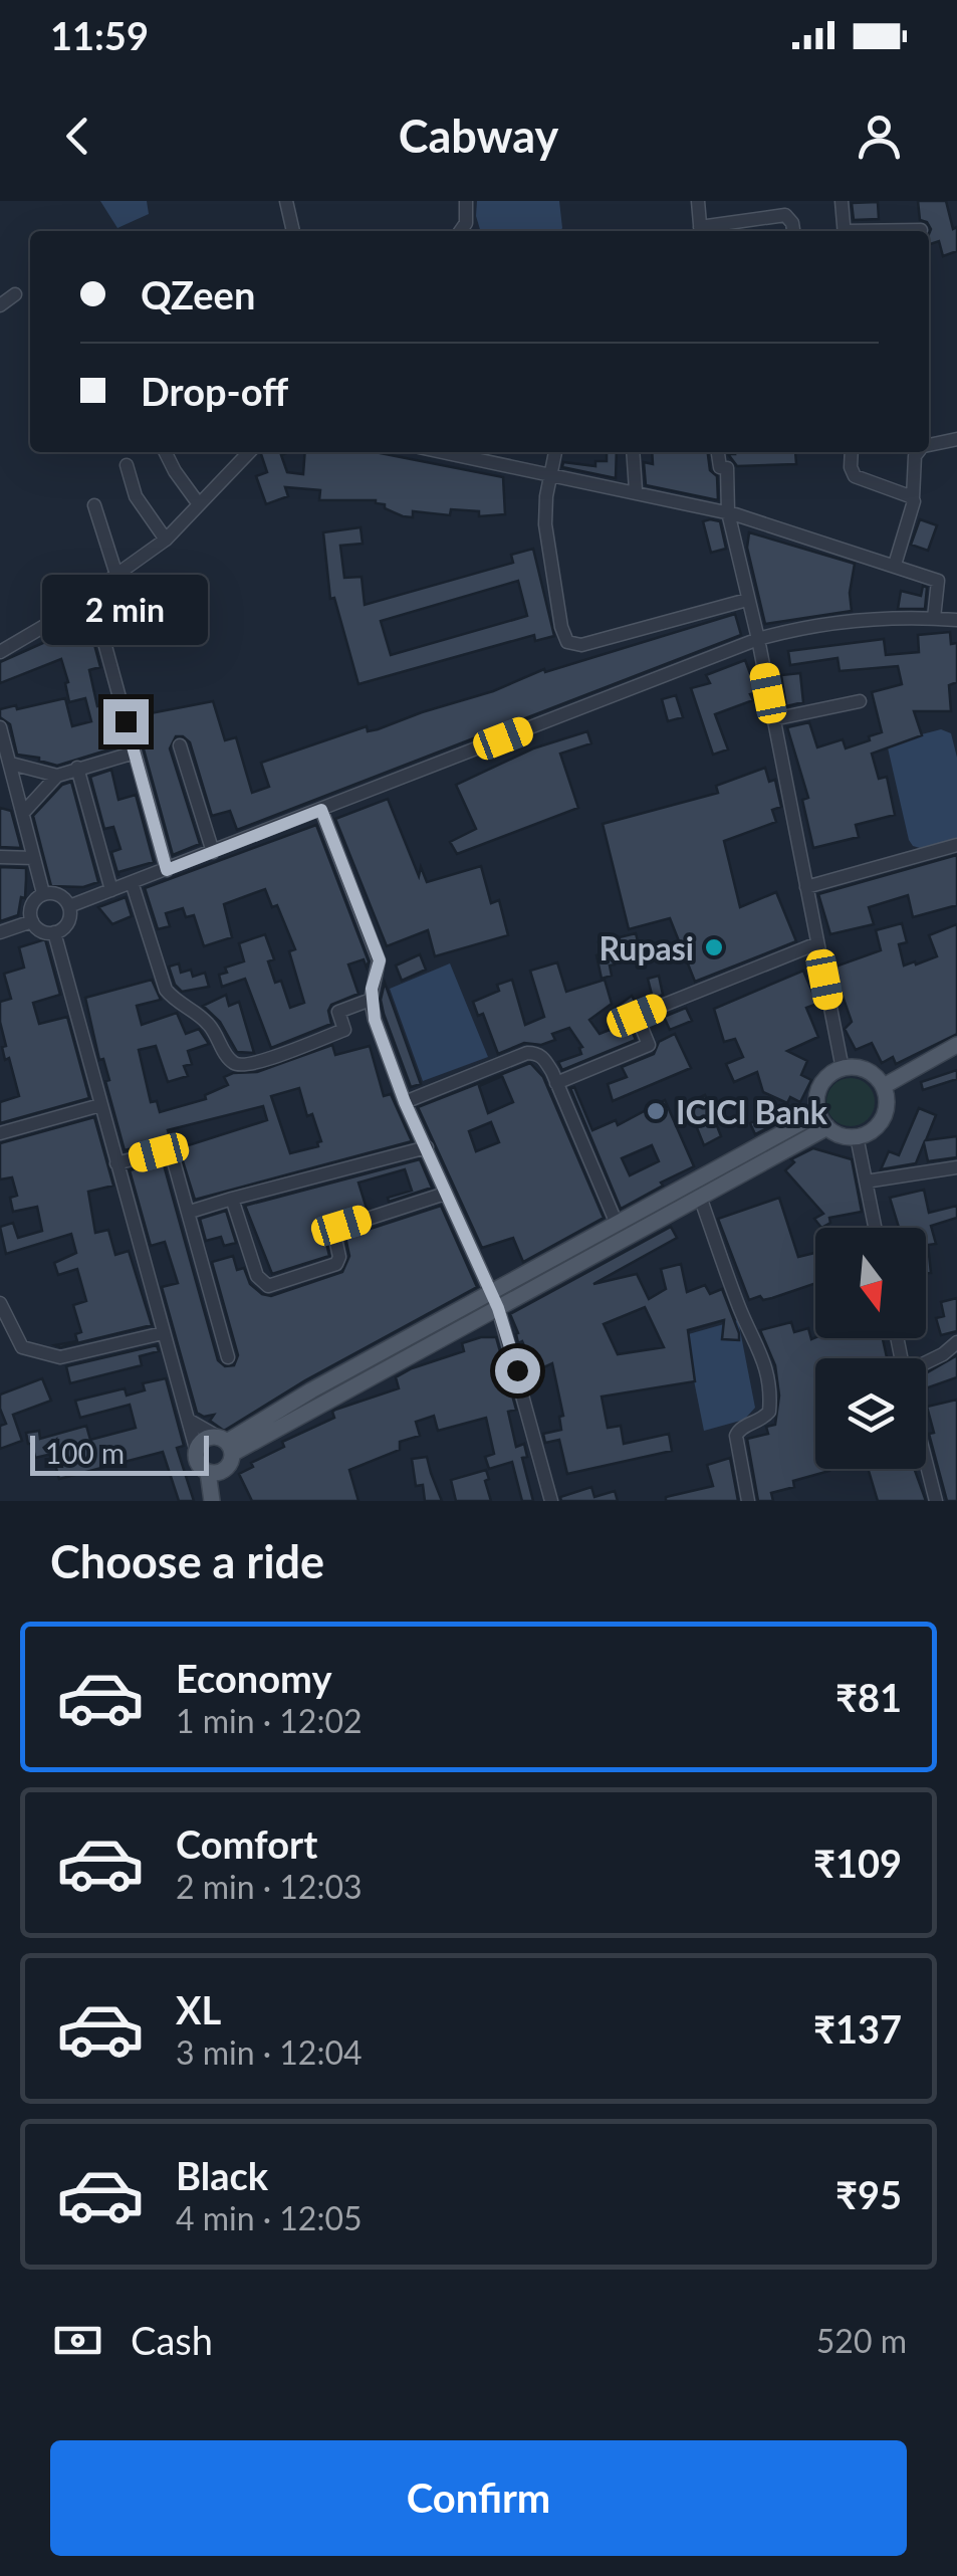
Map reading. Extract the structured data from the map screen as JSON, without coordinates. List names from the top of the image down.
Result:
{
  "places": ["Rupasi", "ICICI Bank"],
  "scale_bar": "100 m",
  "north": "bottom",
  "page": {
    "status": "11:59",
    "header": "Cabway",
    "banner": ["QZeen", "Drop-off"],
    "bubble": "2 min",
    "scale": "100 m",
    "heading": "Choose a ride",
    "list": [
      {
        "name": "Economy",
        "note": "1 min · 12:02",
        "value": "₹81"
      },
      {
        "name": "Comfort",
        "note": "2 min · 12:03",
        "value": "₹109"
      },
      {
        "name": "XL",
        "note": "3 min · 12:04",
        "value": "₹137"
      },
      {
        "name": "Black",
        "note": "4 min · 12:05",
        "value": "₹95"
      }
    ],
    "pay": ["Cash", "520 m"],
    "buttons": "Confirm"
  }
}
